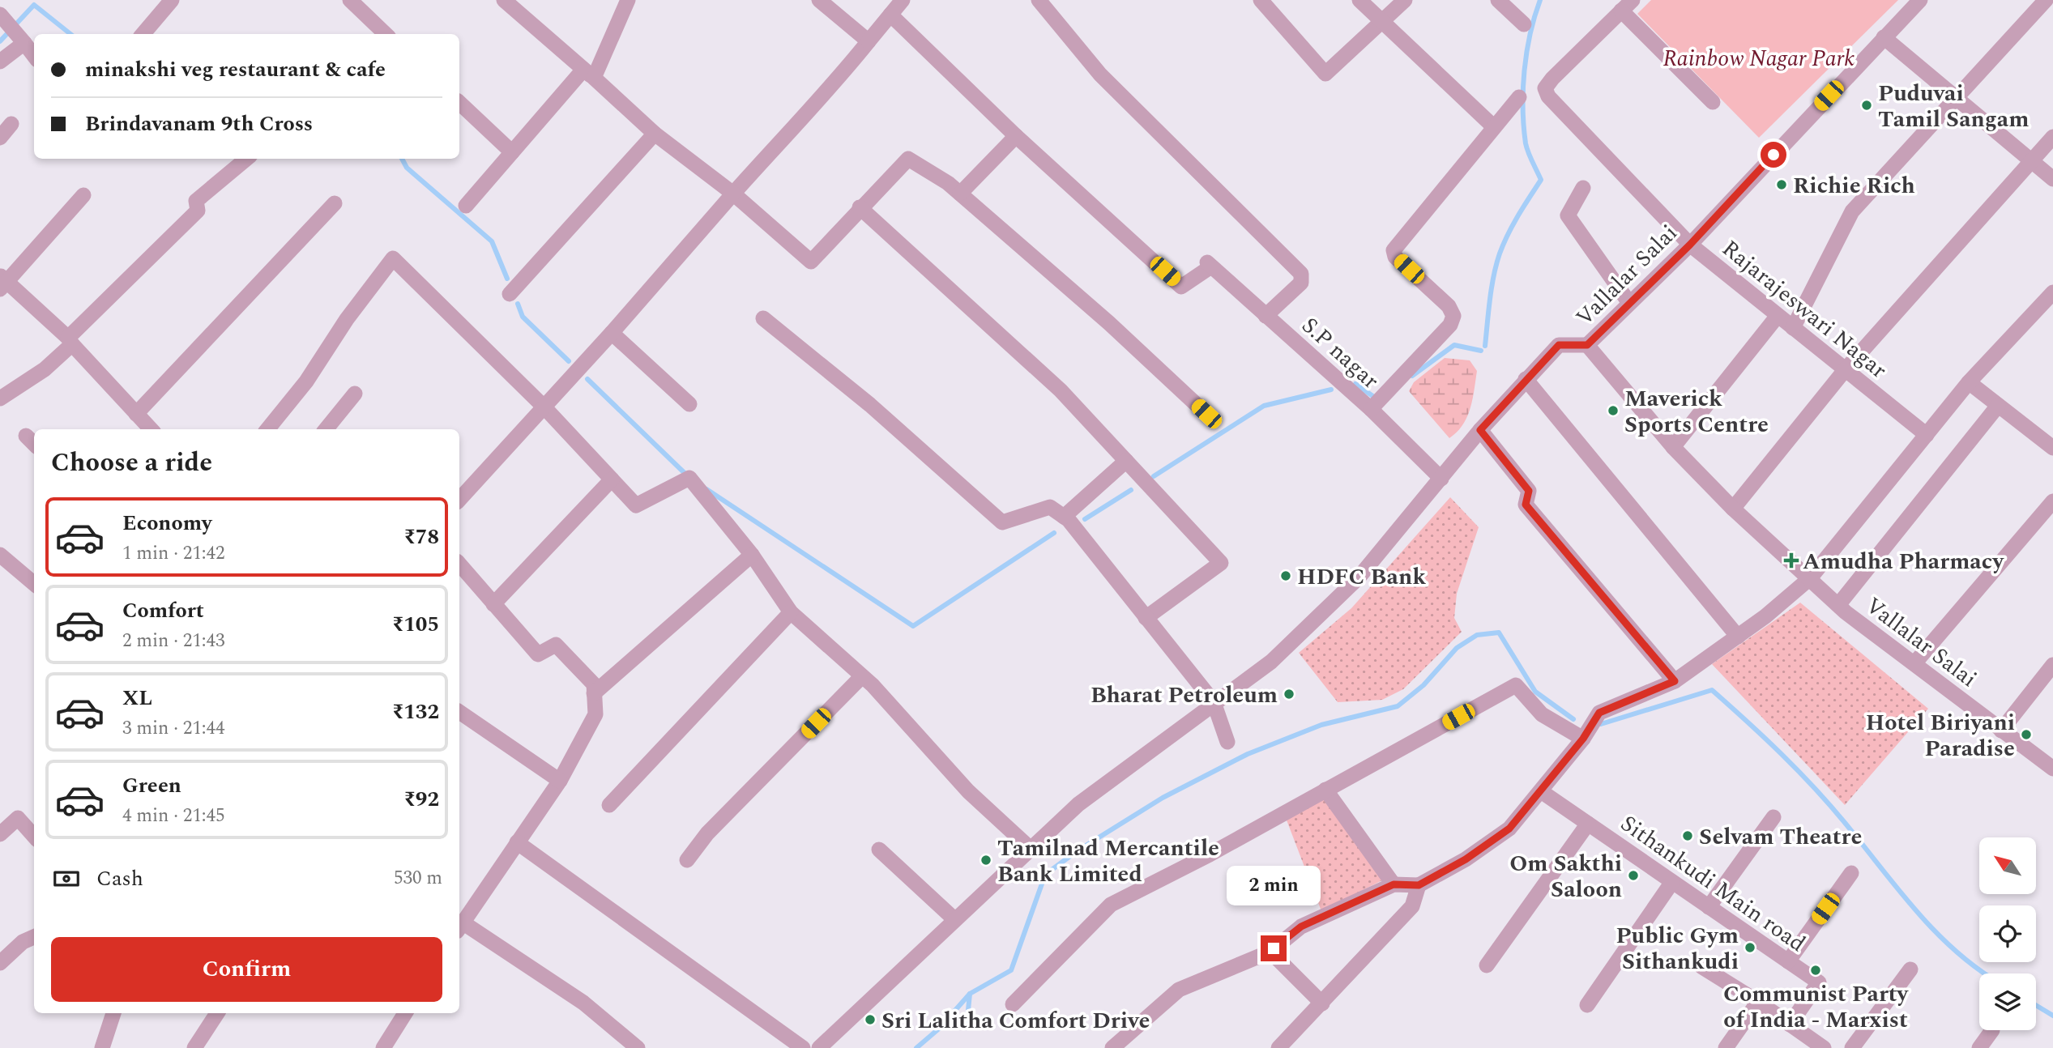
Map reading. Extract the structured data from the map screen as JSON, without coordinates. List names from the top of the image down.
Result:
{
  "streets": {
    "street": [
      "Vallalar Salai",
      "Rajarajeswari Nagar",
      "S.P nagar",
      "Sithankudi Main road"
    ]
  },
  "crossings": [
    ["Vallalar Salai", "Rajarajeswari Nagar"]
  ],
  "parks": ["Rainbow Nagar Park"],
  "places": {
    "other": [
      "Puduvai Tamil Sangam",
      "Richie Rich",
      "Maverick Sports Centre",
      "HDFC Bank",
      "Bharat Petroleum",
      "Hotel Biriyani Paradise",
      "Selvam Theatre",
      "Tamilnad Mercantile Bank Limited",
      "Om Sakthi Saloon",
      "Public Gym Sithankudi",
      "Communist Party of India - Marxist",
      "Sri Lalitha Comfort Drive"
    ],
    "health": ["Amudha Pharmacy"]
  },
  "north": "top left",
  "page": {
    "banner": ["minakshi veg restaurant & cafe", "Brindavanam 9th Cross"],
    "heading": "Choose a ride",
    "list": [
      {
        "name": "Economy",
        "note": "1 min · 21:42",
        "value": "₹78"
      },
      {
        "name": "Comfort",
        "note": "2 min · 21:43",
        "value": "₹105"
      },
      {
        "name": "XL",
        "note": "3 min · 21:44",
        "value": "₹132"
      },
      {
        "name": "Green",
        "note": "4 min · 21:45",
        "value": "₹92"
      }
    ],
    "pay": ["Cash", "530 m"],
    "bubble": "2 min",
    "buttons": "Confirm"
  }
}
